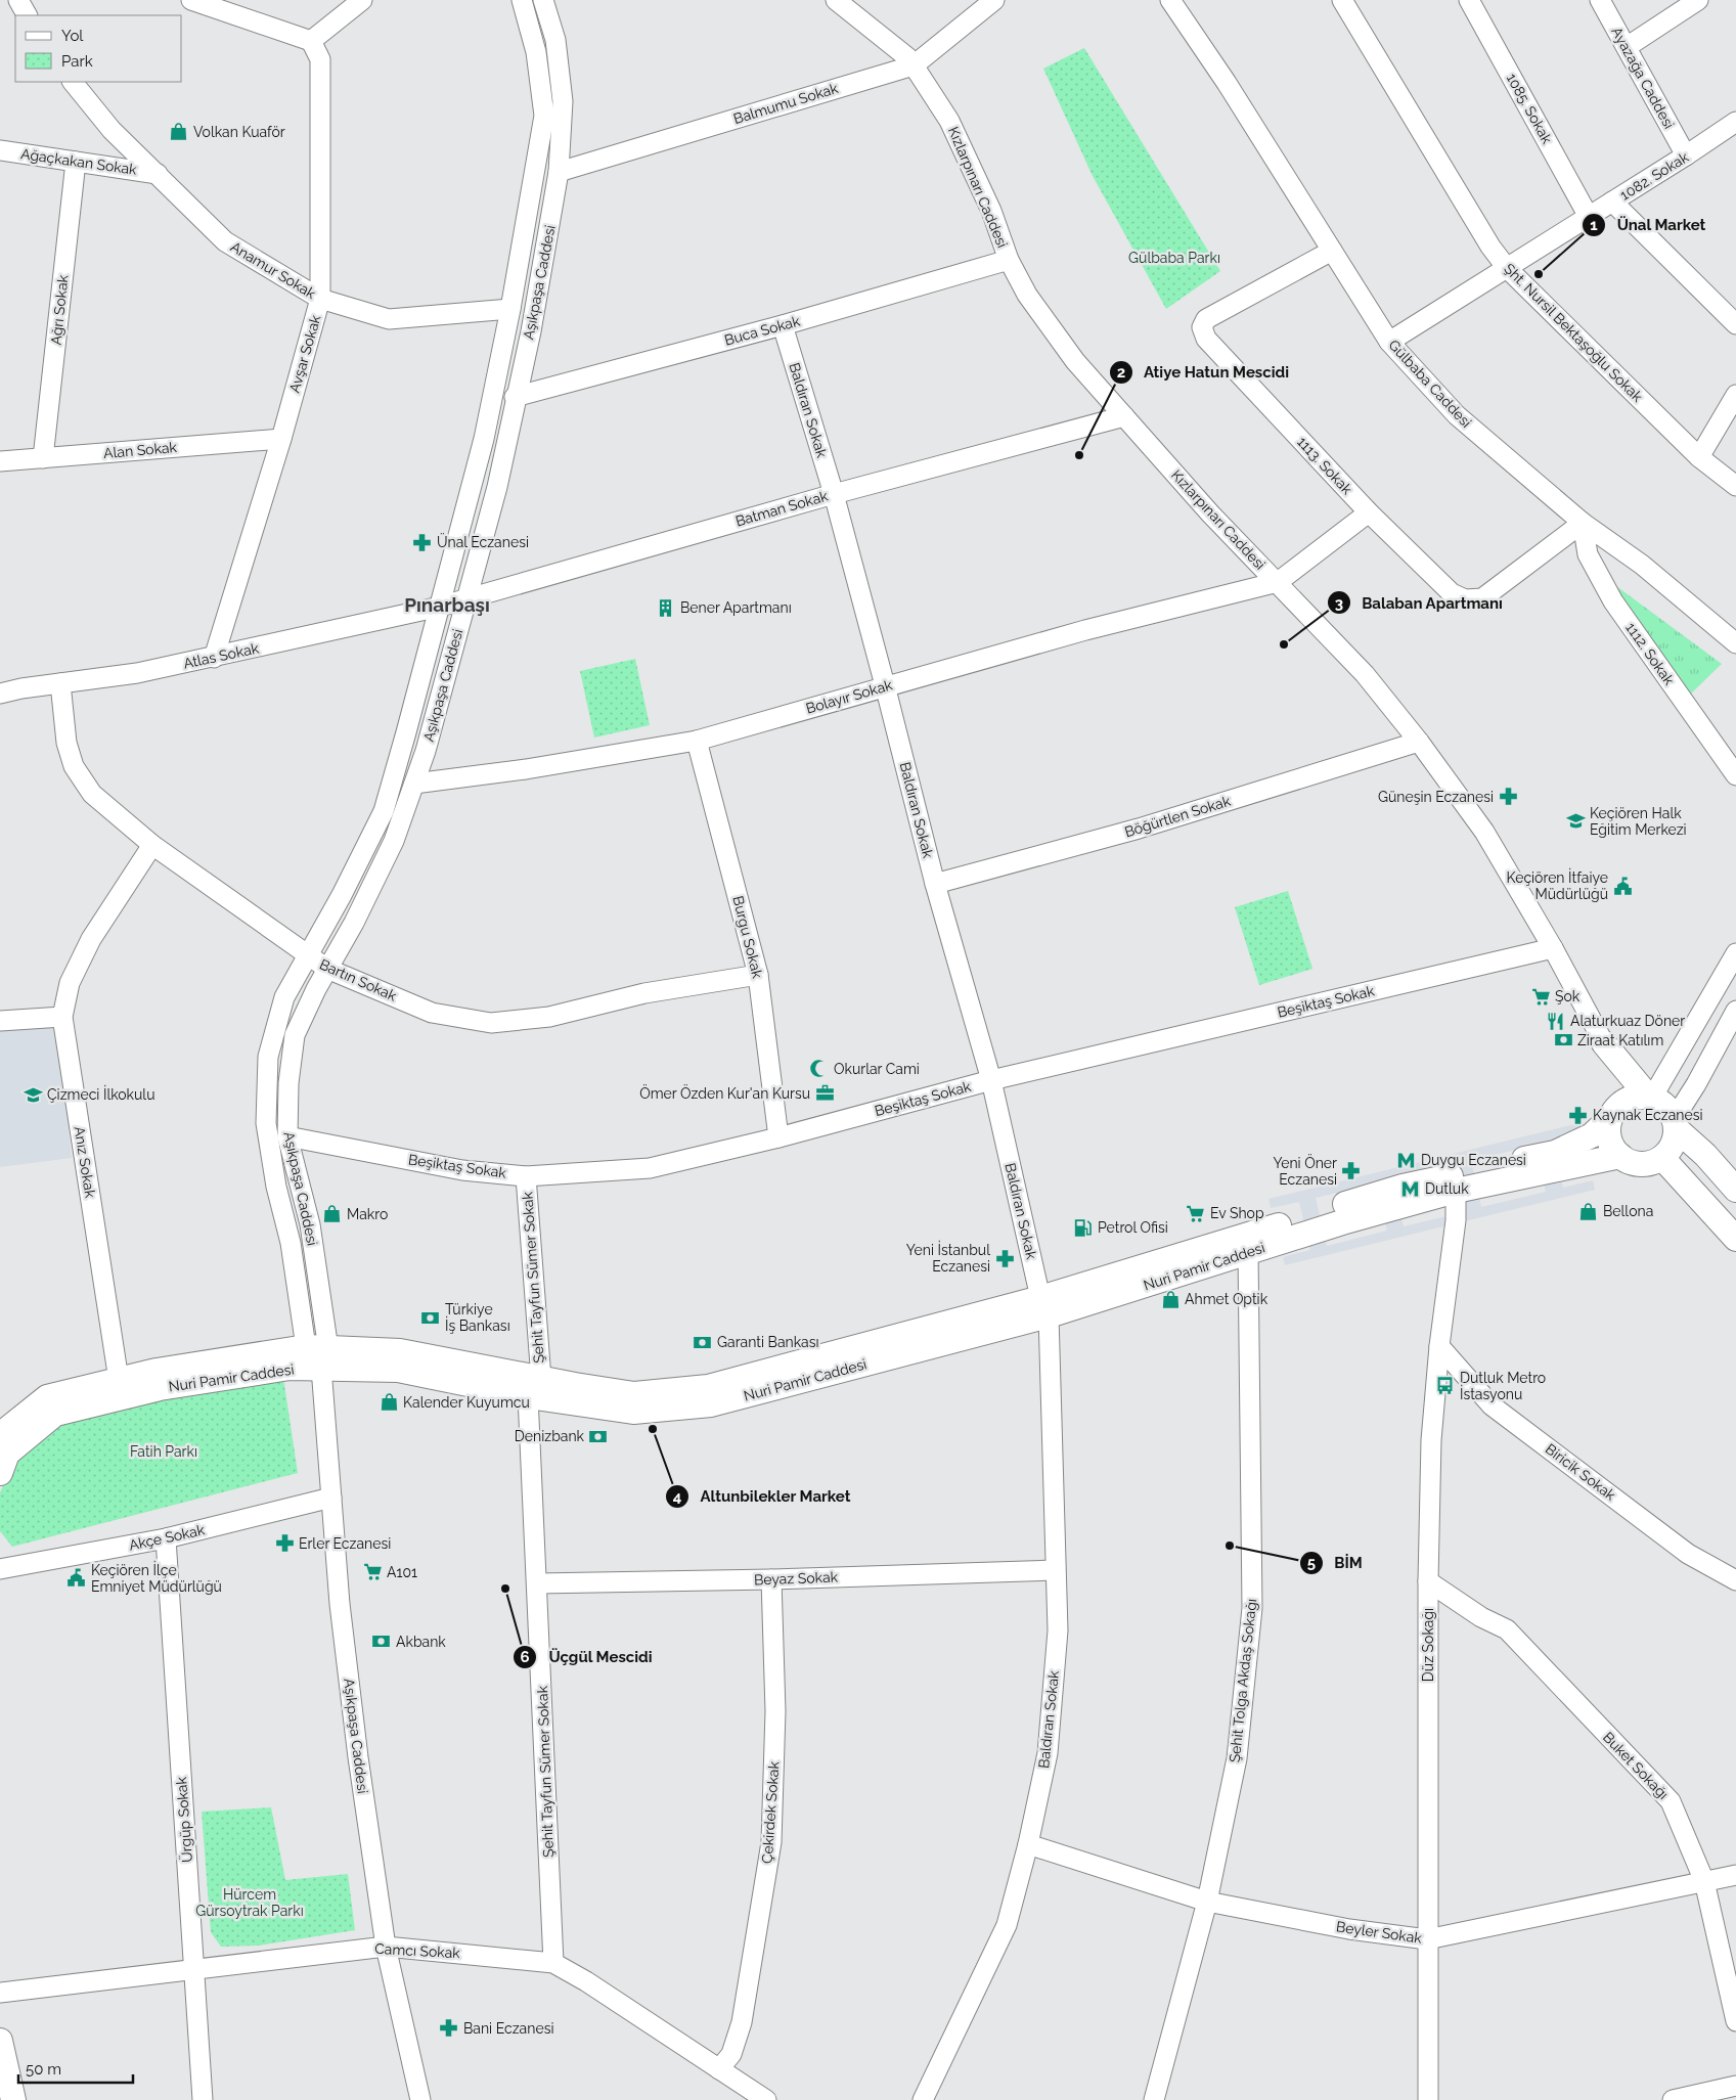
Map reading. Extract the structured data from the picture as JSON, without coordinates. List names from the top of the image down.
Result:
{
  "streets": {
    "main road": ["Nuri Pamir Caddesi"],
    "street": [
      "Ayazağa Caddesi",
      "Balmumu Sokak",
      "1085. Sokak",
      "Ağaçkakan Sokak",
      "1082. Sokak",
      "Kızlarpınarı Caddesi",
      "Anamur Sokak",
      "Aşıkpaşa Caddesi",
      "Ağrı Sokak",
      "Buca Sokak",
      "Şht. Nursil Bektaşoğlu Sokak",
      "Avşar Sokak",
      "Gülbaba Caddesi",
      "Baldıran Sokak",
      "Alan Sokak",
      "1113. Sokak",
      "Batman Sokak",
      "1112. Sokak",
      "Atlas Sokak",
      "Bolayır Sokak",
      "Böğürtlen Sokak",
      "Burgu Sokak",
      "Bartın Sokak",
      "Beşiktaş Sokak",
      "Anız Sokak",
      "Şehit Tayfun Sümer Sokak",
      "Biricik Sokak",
      "Akçe Sokak",
      "Beyaz Sokak",
      "Düz Sokağı",
      "Şehit Tolga Akdaş Sokağı",
      "Buket Sokağı",
      "Çekirdek Sokak",
      "Ürgüp Sokak",
      "Beyler Sokak",
      "Camcı Sokak"
    ]
  },
  "crossings": [
    ["Ayazağa Caddesi", "1082. Sokak"],
    ["Balmumu Sokak", "Kızlarpınarı Caddesi"],
    ["Balmumu Sokak", "Aşıkpaşa Caddesi"],
    ["1085. Sokak", "1082. Sokak"],
    ["Ağaçkakan Sokak", "Anamur Sokak"],
    ["Ağaçkakan Sokak", "Ağrı Sokak"],
    ["1082. Sokak", "Şht. Nursil Bektaşoğlu Sokak"],
    ["1082. Sokak", "Gülbaba Caddesi"],
    ["Kızlarpınarı Caddesi", "Buca Sokak"],
    ["Kızlarpınarı Caddesi", "Batman Sokak"],
    ["Kızlarpınarı Caddesi", "Bolayır Sokak"],
    ["Kızlarpınarı Caddesi", "Böğürtlen Sokak"],
    ["Kızlarpınarı Caddesi", "Beşiktaş Sokak"],
    ["Anamur Sokak", "Aşıkpaşa Caddesi"],
    ["Anamur Sokak", "Avşar Sokak"],
    ["Aşıkpaşa Caddesi", "Buca Sokak"],
    ["Aşıkpaşa Caddesi", "Batman Sokak"],
    ["Aşıkpaşa Caddesi", "Atlas Sokak"],
    ["Aşıkpaşa Caddesi", "Bolayır Sokak"],
    ["Aşıkpaşa Caddesi", "Bartın Sokak"],
    ["Aşıkpaşa Caddesi", "Beşiktaş Sokak"],
    ["Aşıkpaşa Caddesi", "Nuri Pamir Caddesi"],
    ["Aşıkpaşa Caddesi", "Akçe Sokak"],
    ["Aşıkpaşa Caddesi", "Camcı Sokak"],
    ["Ağrı Sokak", "Alan Sokak"],
    ["Buca Sokak", "Baldıran Sokak"],
    ["Avşar Sokak", "Alan Sokak"],
    ["Avşar Sokak", "Atlas Sokak"],
    ["Gülbaba Caddesi", "1113. Sokak"],
    ["Gülbaba Caddesi", "1112. Sokak"],
    ["Baldıran Sokak", "Batman Sokak"],
    ["Baldıran Sokak", "Bolayır Sokak"],
    ["Baldıran Sokak", "Böğürtlen Sokak"],
    ["Baldıran Sokak", "Beşiktaş Sokak"],
    ["Baldıran Sokak", "Nuri Pamir Caddesi"],
    ["Baldıran Sokak", "Beyaz Sokak"],
    ["Baldıran Sokak", "Beyler Sokak"],
    ["1113. Sokak", "1112. Sokak"],
    ["Batman Sokak", "Atlas Sokak"],
    ["Atlas Sokak", "Bartın Sokak"],
    ["Bolayır Sokak", "Burgu Sokak"],
    ["Burgu Sokak", "Bartın Sokak"],
    ["Burgu Sokak", "Beşiktaş Sokak"],
    ["Bartın Sokak", "Anız Sokak"],
    ["Beşiktaş Sokak", "Şehit Tayfun Sümer Sokak"],
    ["Anız Sokak", "Nuri Pamir Caddesi"],
    ["Nuri Pamir Caddesi", "Şehit Tayfun Sümer Sokak"],
    ["Nuri Pamir Caddesi", "Düz Sokağı"],
    ["Nuri Pamir Caddesi", "Şehit Tolga Akdaş Sokağı"],
    ["Şehit Tayfun Sümer Sokak", "Beyaz Sokak"],
    ["Şehit Tayfun Sümer Sokak", "Camcı Sokak"],
    ["Biricik Sokak", "Düz Sokağı"],
    ["Akçe Sokak", "Ürgüp Sokak"],
    ["Beyaz Sokak", "Çekirdek Sokak"],
    ["Düz Sokağı", "Buket Sokağı"],
    ["Düz Sokağı", "Beyler Sokak"],
    ["Şehit Tolga Akdaş Sokağı", "Beyler Sokak"],
    ["Buket Sokağı", "Beyler Sokak"],
    ["Çekirdek Sokak", "Camcı Sokak"],
    ["Ürgüp Sokak", "Camcı Sokak"]
  ],
  "districts": ["Pınarbaşı"],
  "parks": ["Gülbaba Parkı", "Fatih Parkı", "Hürcem Gürsoytrak Parkı"],
  "places": {
    "shop": [
      "Volkan Kuaför",
      "Bellona",
      "Makro",
      "Ahmet Optik",
      "Kalender Kuyumcu"
    ],
    "other": [
      "Ünal Market",
      "Atiye Hatun Mescidi",
      "Balaban Apartmanı",
      "Altunbilekler Market",
      "BİM",
      "Üçgül Mescidi"
    ],
    "pharmacy": [
      "Ünal Eczanesi",
      "Güneşin Eczanesi",
      "Kaynak Eczanesi",
      "Yeni Öner Eczanesi",
      "Yeni İstanbul Eczanesi",
      "Erler Eczanesi",
      "Bani Eczanesi"
    ],
    "building": ["Bener Apartmanı"],
    "school or university": ["Keçiören Halk Eğitim Merkezi", "Çizmeci İlkokulu"],
    "public building": ["Keçiören İtfaiye Müdürlüğü", "Keçiören İlçe Emniyet Müdürlüğü"],
    "supermarket": ["Şok", "Ev Shop", "A101"],
    "restaurant": ["Alaturkuaz Döner"],
    "bank": [
      "Ziraat Katılım",
      "Türkiye İş Bankası",
      "Garanti Bankası",
      "Denizbank",
      "Akbank"
    ],
    "mosque": ["Okurlar Cami"],
    "office": ["Ömer Özden Kur'an Kursu"],
    "metro station": ["Duygu Eczanesi", "Dutluk"],
    "fuel station": ["Petrol Ofisi"],
    "bus stop": ["Dutluk Metro İstasyonu"]
  },
  "legend": ["Yol", "Park"],
  "scale_bar": "50 m"
}
